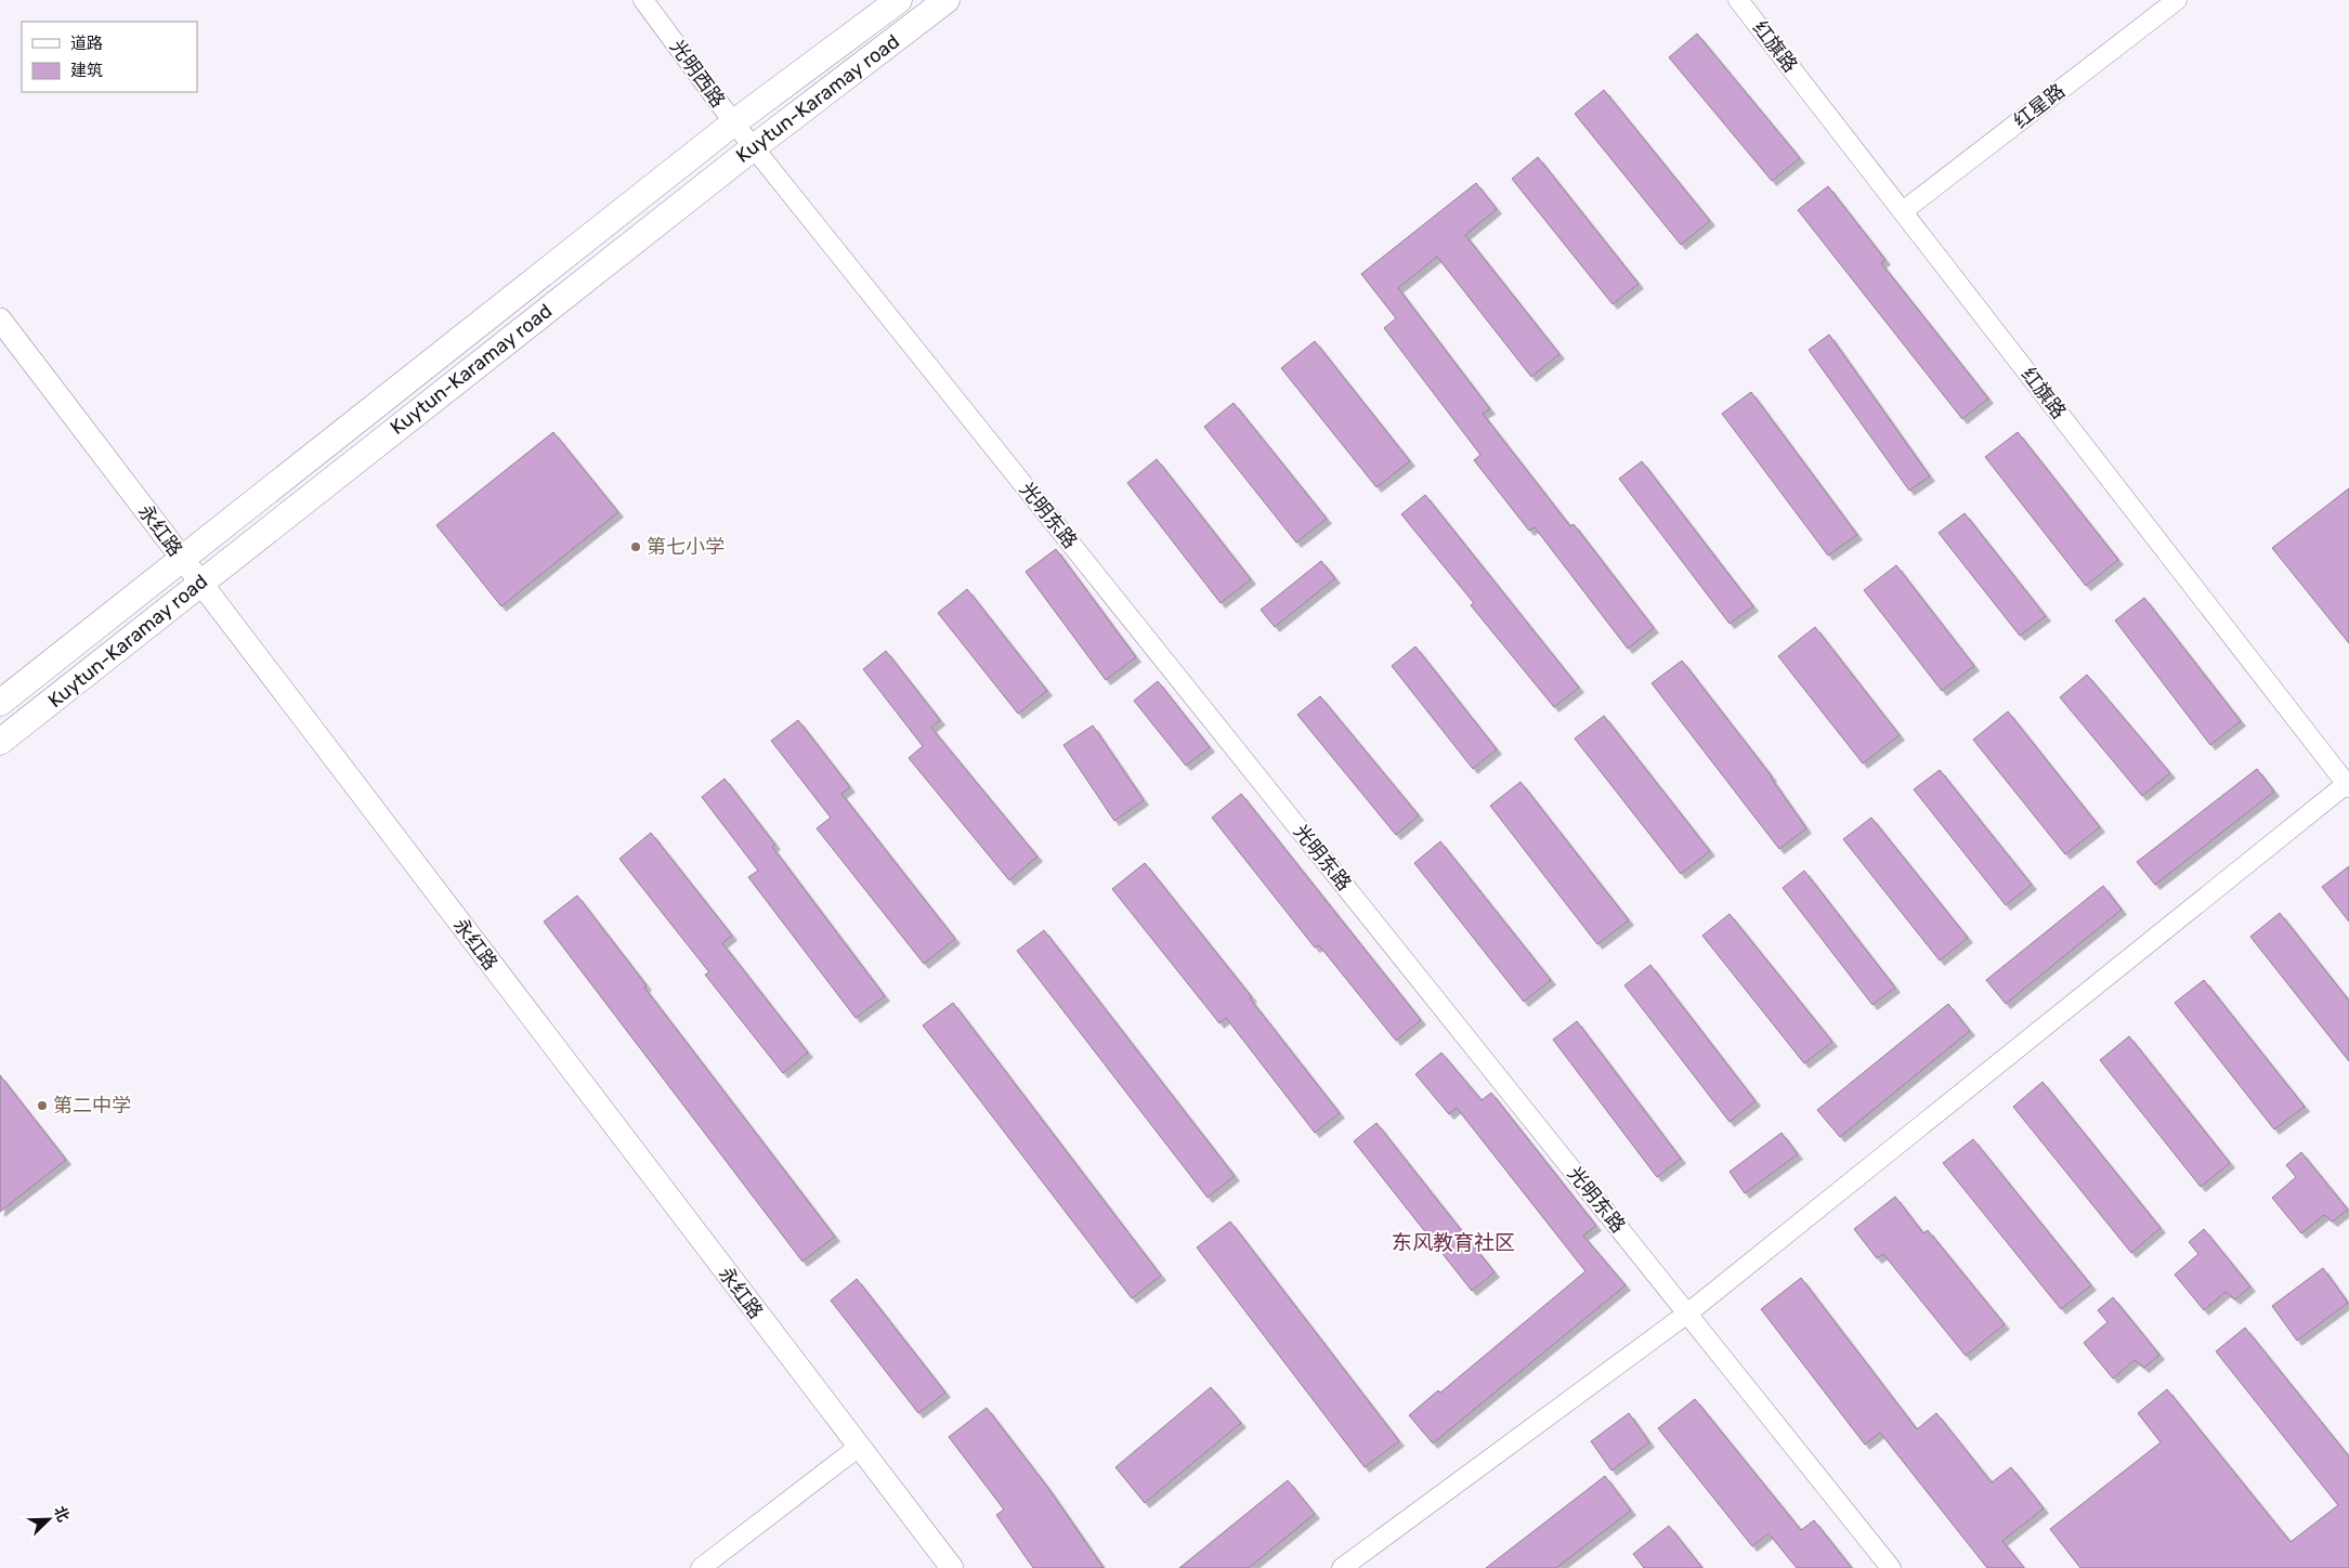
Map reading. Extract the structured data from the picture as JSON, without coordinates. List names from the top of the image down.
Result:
{
  "streets": {
    "main road": ["Kuytun-Karamay road"],
    "street": [
      "红旗路",
      "光明西路",
      "红星路",
      "光明东路",
      "永红路"
    ]
  },
  "crossings": [
    ["红旗路", "红星路"],
    ["光明西路", "Kuytun-Karamay road"],
    ["光明西路", "光明东路"],
    ["Kuytun-Karamay road", "光明东路"],
    ["Kuytun-Karamay road", "永红路"]
  ],
  "districts": ["东风教育社区"],
  "places": ["第七小学", "第二中学"],
  "legend": ["道路", "建筑"],
  "north": "top right"
}
